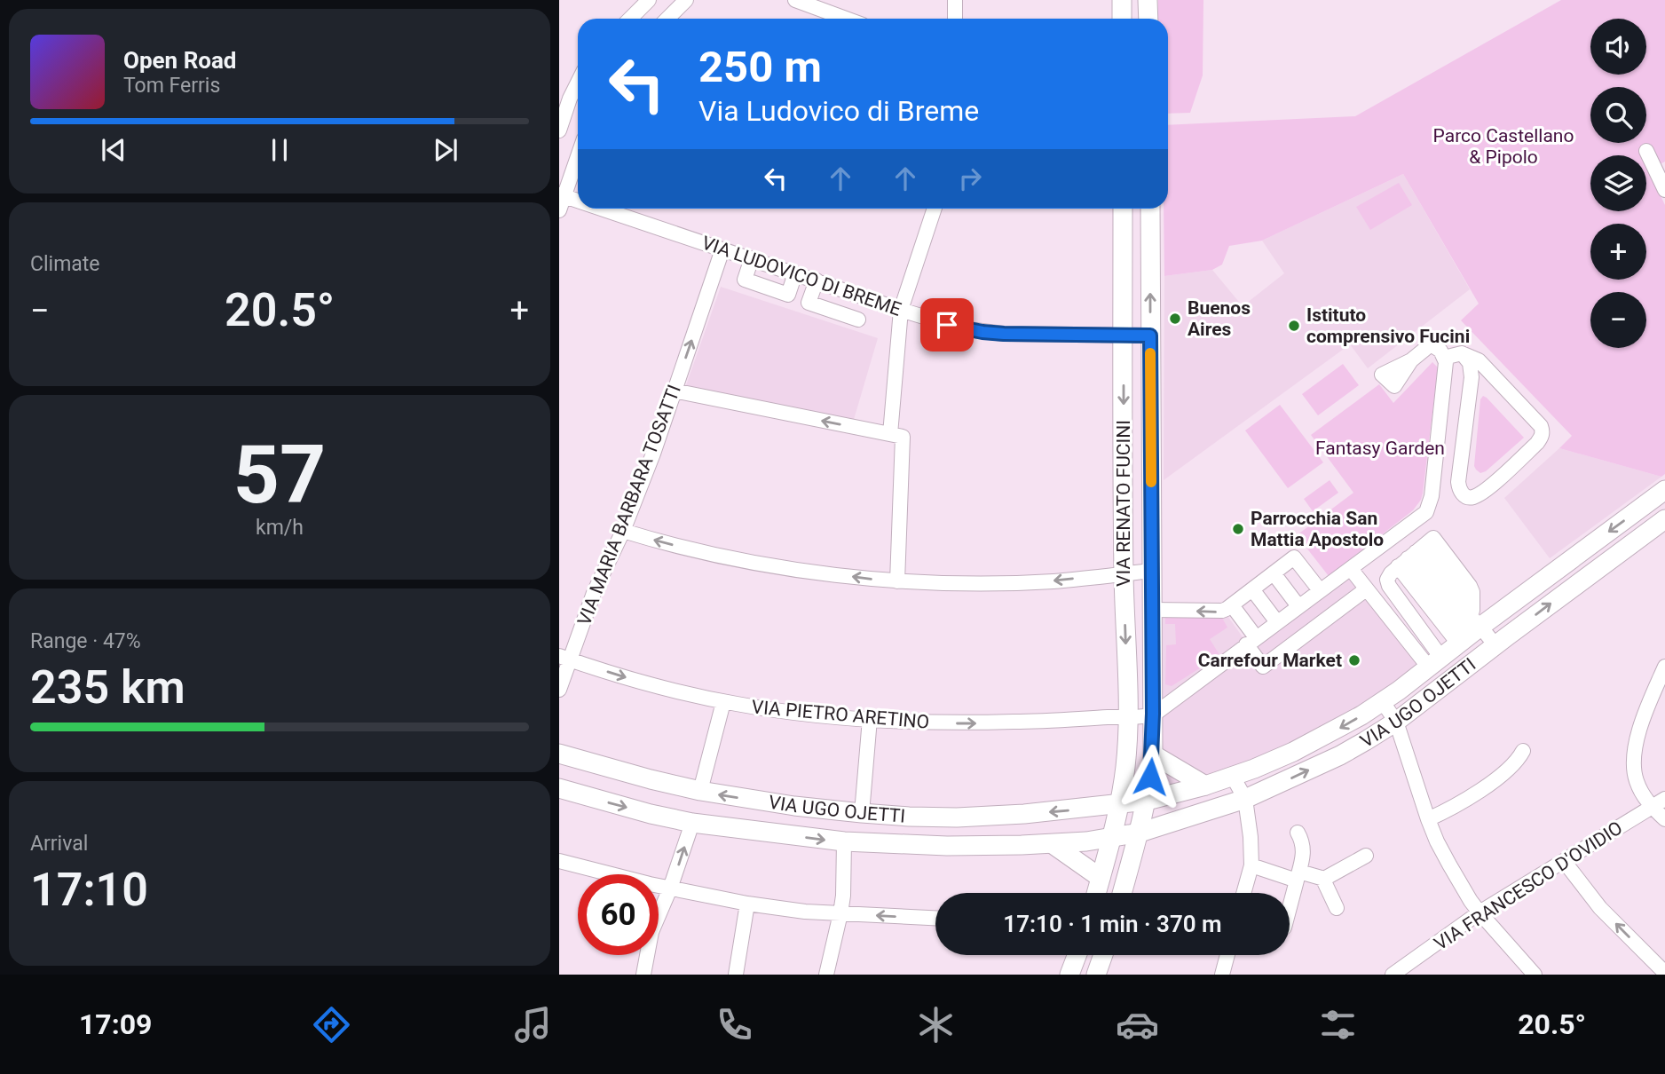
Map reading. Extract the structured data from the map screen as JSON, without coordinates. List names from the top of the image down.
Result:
{
  "streets": {
    "main road": ["VIA RENATO FUCINI", "VIA UGO OJETTI"],
    "street": [
      "VIA LUDOVICO DI BREME",
      "VIA MARIA BARBARA TOSATTI",
      "VIA PIETRO ARETINO",
      "VIA FRANCESCO D'OVIDIO"
    ]
  },
  "crossings": [
    ["VIA LUDOVICO DI BREME", "VIA RENATO FUCINI"],
    ["VIA LUDOVICO DI BREME", "VIA MARIA BARBARA TOSATTI"],
    ["VIA RENATO FUCINI", "VIA UGO OJETTI"],
    ["VIA RENATO FUCINI", "VIA PIETRO ARETINO"],
    ["VIA MARIA BARBARA TOSATTI", "VIA PIETRO ARETINO"]
  ],
  "one_way": ["VIA PIETRO ARETINO"],
  "parks": ["Parco Castellano & Pipolo", "Fantasy Garden"],
  "places": [
    "Buenos Aires",
    "Istituto comprensivo Fucini",
    "Parrocchia San Mattia Apostolo",
    "Carrefour Market"
  ],
  "page": {
    "map_buttons": ["+", "−"],
    "turn": ["250 m", "Via Ludovico di Breme"],
    "song": ["Open Road", "Tom Ferris"],
    "tile": [
      "Climate",
      ["57", "km/h"],
      ["Range · 47%", "235 km"],
      ["Arrival", "17:10"]
    ],
    "heat": ["−", "20.5°", "+"],
    "limit": "60",
    "trip": "17:10 · 1 min · 370 m",
    "tabs": ["17:09", "20.5°"]
  }
}
